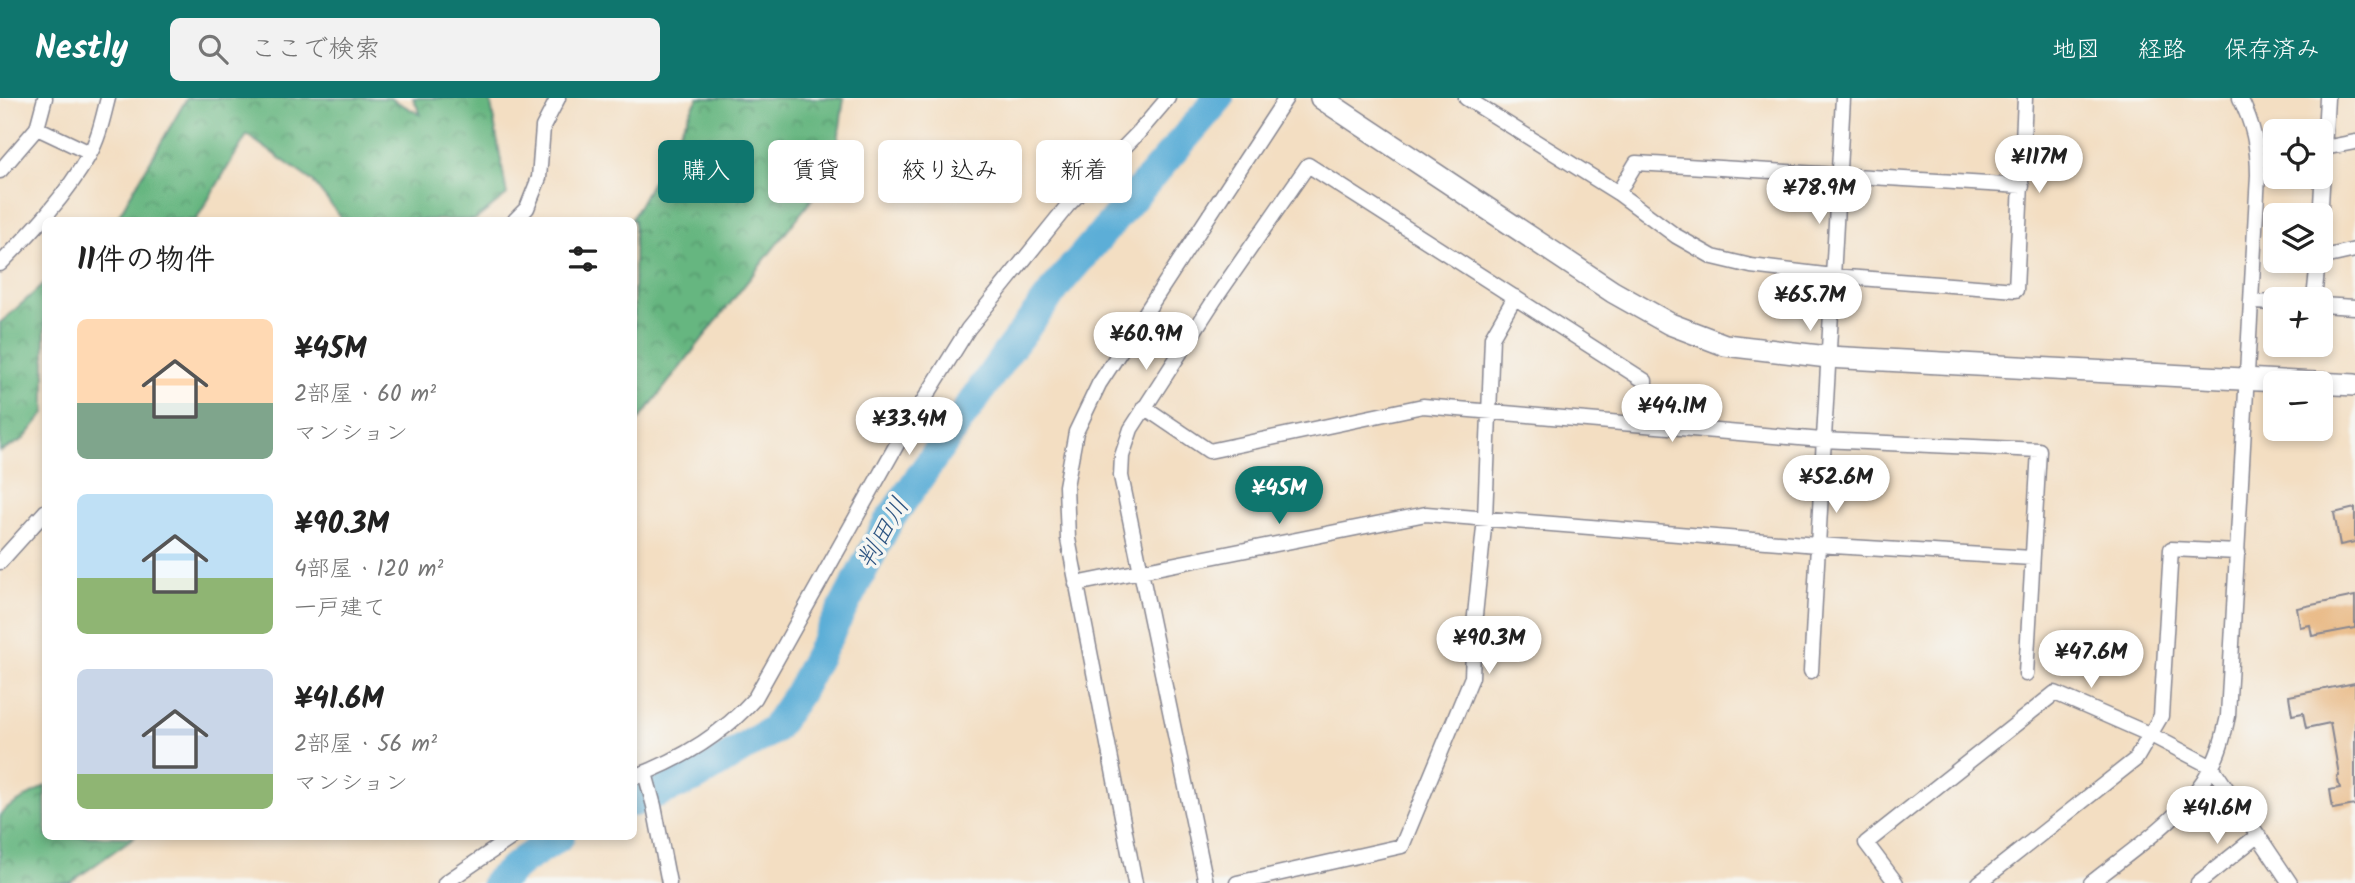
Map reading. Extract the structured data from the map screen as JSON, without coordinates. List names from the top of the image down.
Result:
{
  "water": ["判田川"],
  "page": {
    "header": "Nestly",
    "search": "ここで検索",
    "nav": ["地図", "経路", "保存済み"],
    "map_buttons": ["+", "−"],
    "price": [
      "¥117M",
      "¥78.9M",
      "¥65.7M",
      "¥60.9M",
      "¥44.1M",
      "¥33.4M",
      "¥52.6M",
      "¥45M",
      "¥90.3M",
      "¥47.6M",
      "¥41.6M"
    ],
    "chip": [
      "購入",
      "賃貸",
      "絞り込み",
      "新着"
    ],
    "heading": "11件の物件",
    "list": [
      {
        "name": "¥45M",
        "note": "2部屋 · 60 m² · マンション"
      },
      {
        "name": "¥90.3M",
        "note": "4部屋 · 120 m² · 一戸建て"
      },
      {
        "name": "¥41.6M",
        "note": "2部屋 · 56 m² · マンション"
      }
    ]
  }
}
